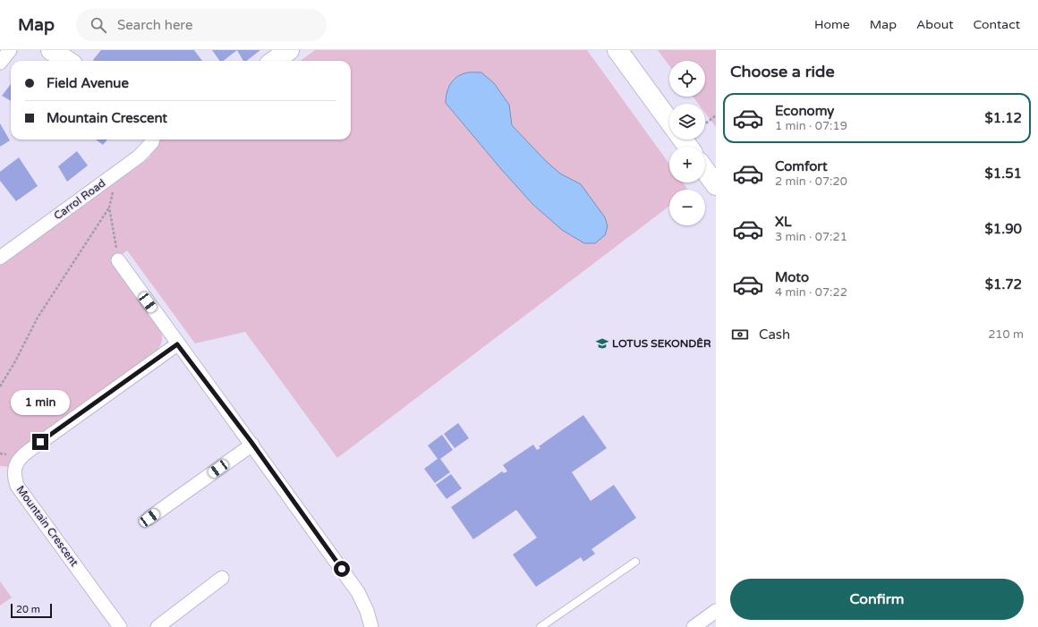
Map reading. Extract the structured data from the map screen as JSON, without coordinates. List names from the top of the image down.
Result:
{
  "streets": {
    "street": ["Carrol Road", "Mountain Crescent"]
  },
  "places": {
    "school or university": ["LOTUS SEKONDÊR"]
  },
  "scale_bar": "20 m",
  "page": {
    "header": "Map",
    "search": "Search here",
    "nav": [
      "Home",
      "Map",
      "About",
      "Contact"
    ],
    "heading": "Choose a ride",
    "map_buttons": ["+", "−"],
    "banner": ["Field Avenue", "Mountain Crescent"],
    "list": [
      {
        "name": "Economy",
        "note": "1 min · 07:19",
        "value": "$1.12"
      },
      {
        "name": "Comfort",
        "note": "2 min · 07:20",
        "value": "$1.51"
      },
      {
        "name": "XL",
        "note": "3 min · 07:21",
        "value": "$1.90"
      },
      {
        "name": "Moto",
        "note": "4 min · 07:22",
        "value": "$1.72"
      }
    ],
    "pay": ["Cash", "210 m"],
    "bubble": "1 min",
    "buttons": "Confirm",
    "scale": "20 m"
  }
}
